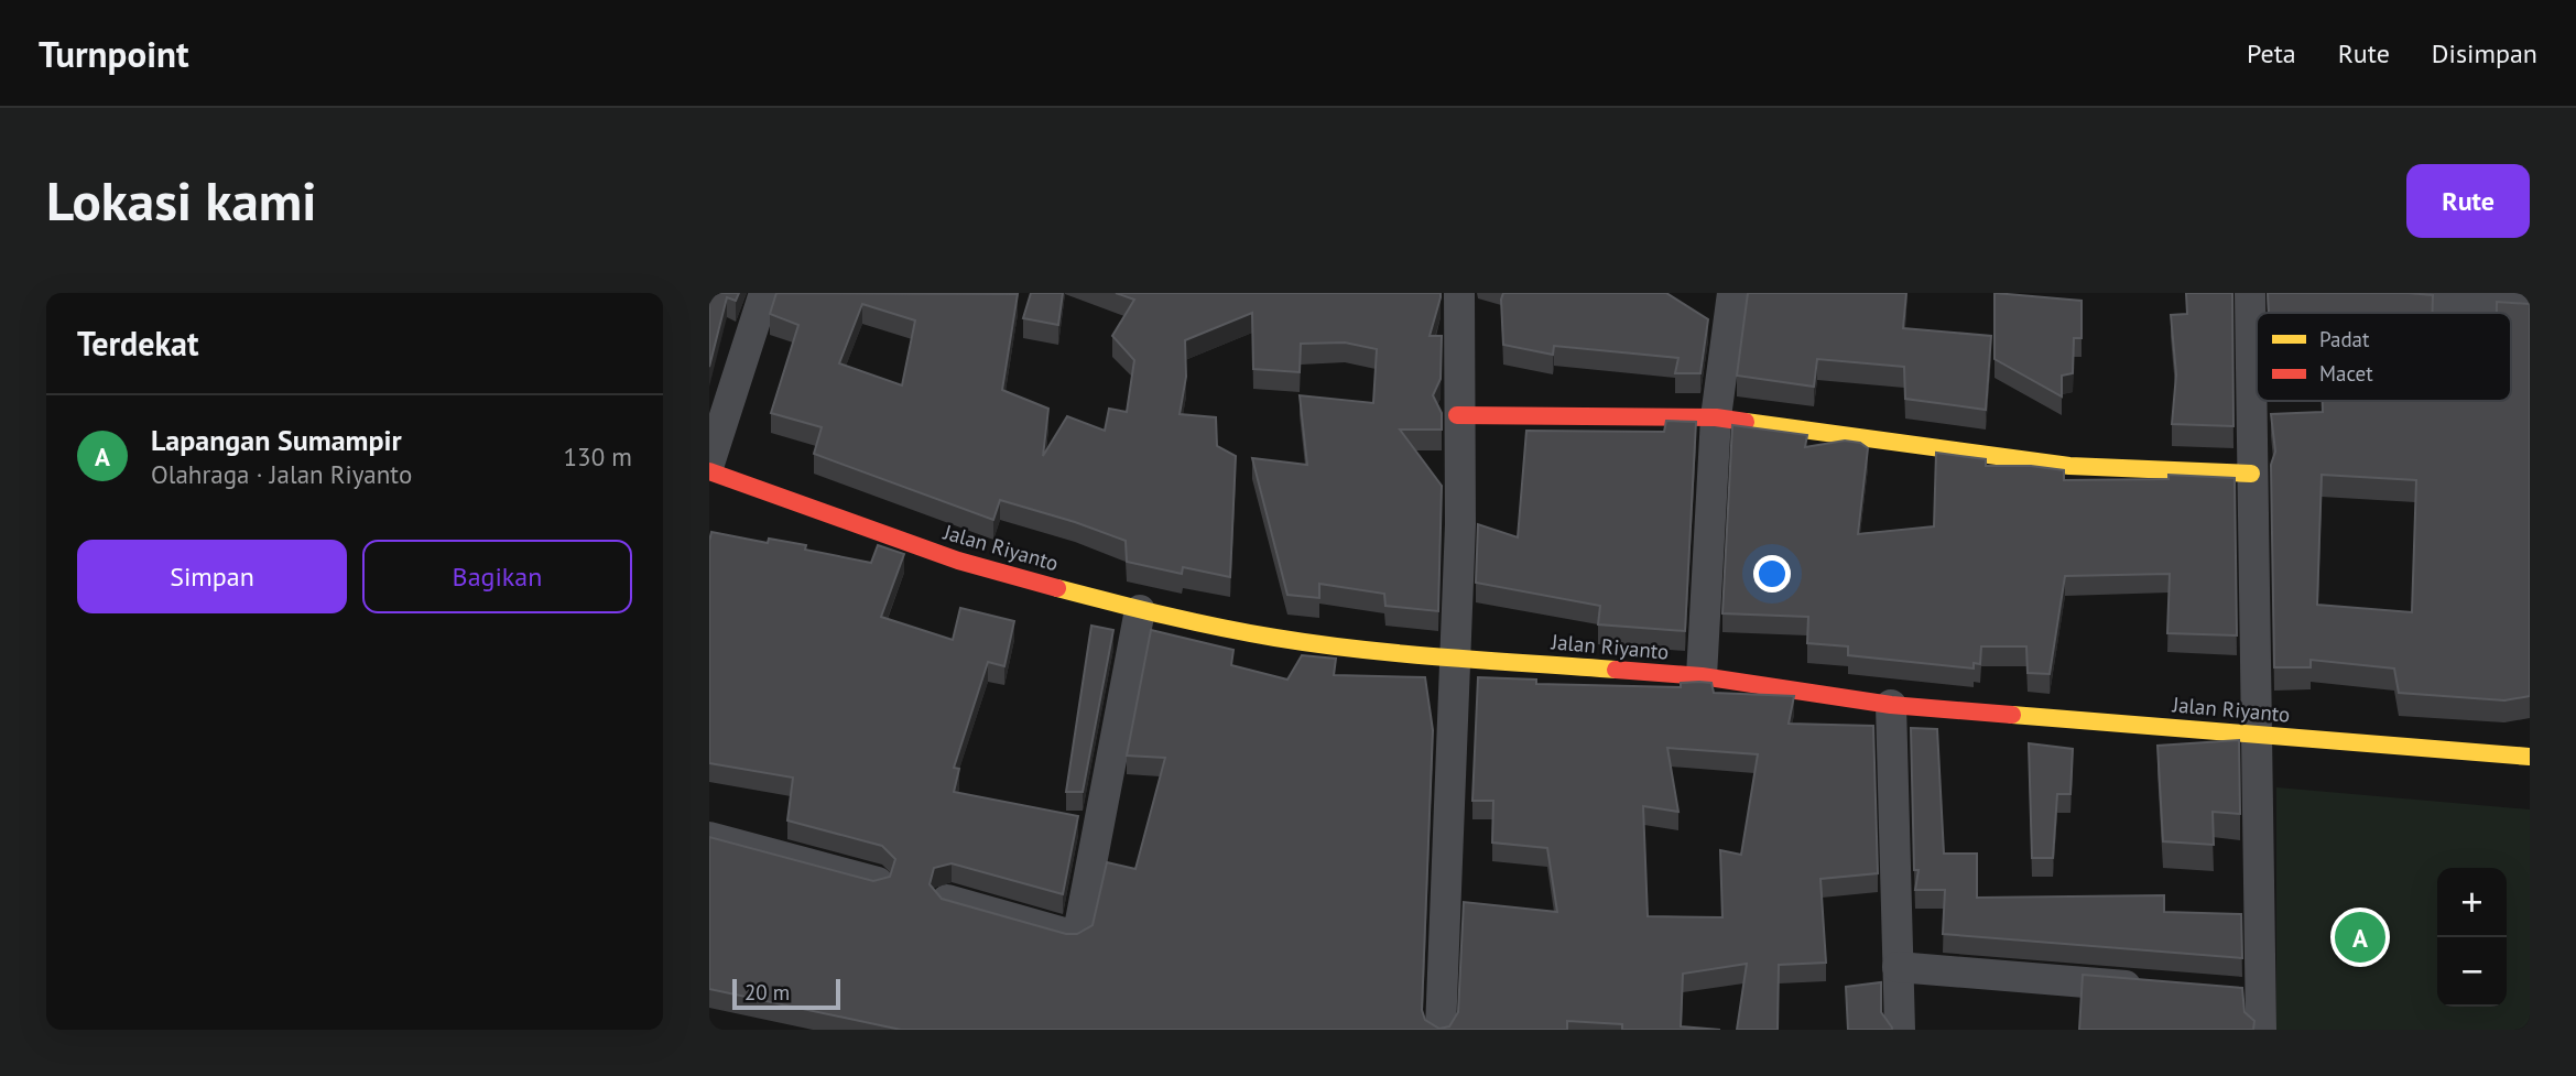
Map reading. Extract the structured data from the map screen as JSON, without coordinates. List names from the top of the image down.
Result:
{
  "streets": {
    "street": ["Jalan Riyanto"]
  },
  "legend": ["Padat", "Macet"],
  "scale_bar": "20 m",
  "page": {
    "header": "Turnpoint",
    "nav": ["Peta", "Rute", "Disimpan"],
    "buttons": [
      "Rute",
      ["Simpan", "Bagikan"]
    ],
    "title": "Lokasi kami",
    "heading": "Terdekat",
    "list": [
      {
        "mark": "A",
        "name": "Lapangan Sumampir",
        "note": "Olahraga · Jalan Riyanto",
        "value": "130 m"
      }
    ],
    "map_buttons": ["+", "−"],
    "pins": "A",
    "scale": "20 m"
  }
}
